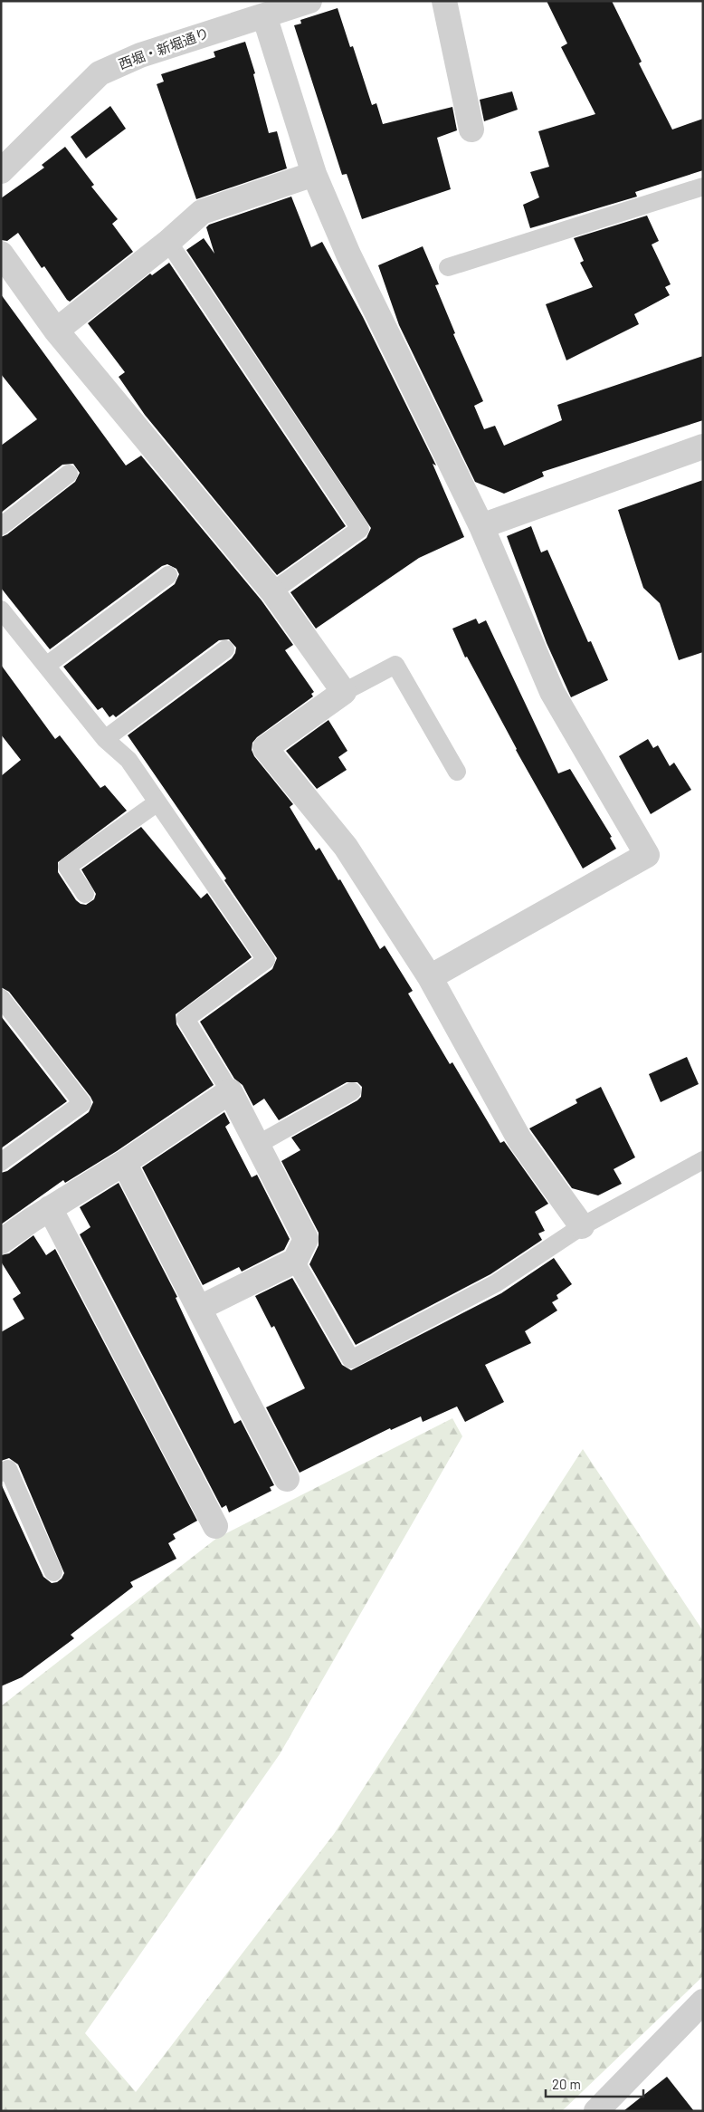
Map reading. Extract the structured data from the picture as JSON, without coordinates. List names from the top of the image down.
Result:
{
  "streets": {
    "street": ["西堀・新堀通り"]
  },
  "scale_bar": "20 m"
}
